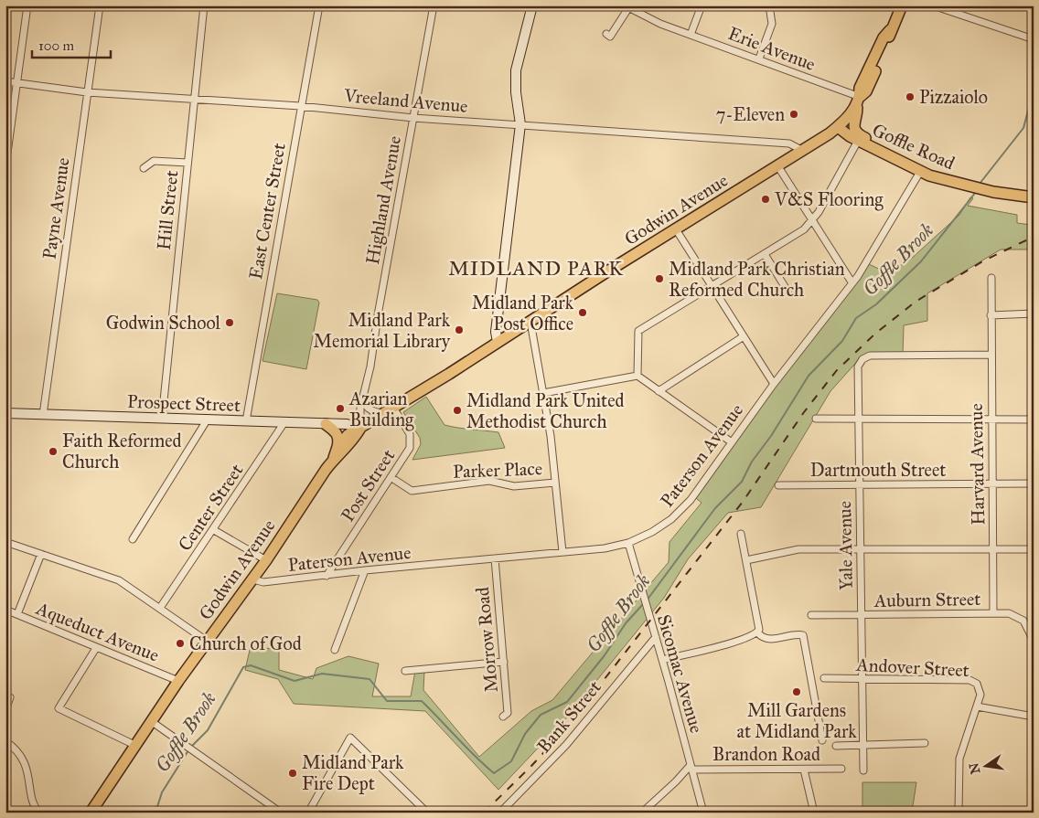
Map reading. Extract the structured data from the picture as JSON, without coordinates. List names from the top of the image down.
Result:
{
  "streets": {
    "main road": ["Goffle Road", "Godwin Avenue", "Prospect Street"],
    "street": [
      "Erie Avenue",
      "Vreeland Avenue",
      "Highland Avenue",
      "Payne Avenue",
      "Hill Street",
      "East Center Street",
      "Paterson Avenue",
      "Harvard Avenue",
      "Parker Place",
      "Dartmouth Street",
      "Post Street",
      "Center Street",
      "Yale Avenue",
      "Auburn Street",
      "Aqueduct Avenue",
      "Morrow Road",
      "Andover Street",
      "Sicomac Avenue",
      "Bank Street",
      "Brandon Road"
    ]
  },
  "crossings": [
    ["Erie Avenue", "Godwin Avenue"],
    ["Vreeland Avenue", "Highland Avenue"],
    ["Vreeland Avenue", "Payne Avenue"],
    ["Vreeland Avenue", "Godwin Avenue"],
    ["Vreeland Avenue", "Hill Street"],
    ["Vreeland Avenue", "East Center Street"],
    ["Goffle Road", "Godwin Avenue"],
    ["Goffle Road", "Paterson Avenue"],
    ["Highland Avenue", "Godwin Avenue"],
    ["Highland Avenue", "Prospect Street"],
    ["Payne Avenue", "Prospect Street"],
    ["Godwin Avenue", "Prospect Street"],
    ["Godwin Avenue", "Paterson Avenue"],
    ["Godwin Avenue", "Post Street"],
    ["Godwin Avenue", "Aqueduct Avenue"],
    ["Hill Street", "Prospect Street"],
    ["East Center Street", "Prospect Street"],
    ["Prospect Street", "Center Street"],
    ["Paterson Avenue", "Post Street"],
    ["Paterson Avenue", "Morrow Road"],
    ["Paterson Avenue", "Sicomac Avenue"],
    ["Harvard Avenue", "Dartmouth Street"],
    ["Harvard Avenue", "Yale Avenue"],
    ["Harvard Avenue", "Auburn Street"],
    ["Parker Place", "Post Street"],
    ["Dartmouth Street", "Yale Avenue"],
    ["Yale Avenue", "Auburn Street"],
    ["Yale Avenue", "Andover Street"],
    ["Sicomac Avenue", "Bank Street"],
    ["Sicomac Avenue", "Brandon Road"]
  ],
  "districts": ["MIDLAND PARK"],
  "water": ["Goffle Brook"],
  "places": [
    "Pizzaiolo",
    "7-Eleven",
    "V&S Flooring",
    "Midland Park Christian Reformed Church",
    "Midland Park Post Office",
    "Godwin School",
    "Midland Park Memorial Library",
    "Azarian Building",
    "Midland Park United Methodist Church",
    "Faith Reformed Church",
    "Church of God",
    "Mill Gardens at Midland Park",
    "Midland Park Fire Dept"
  ],
  "scale_bar": "100 m",
  "north": "left"
}
